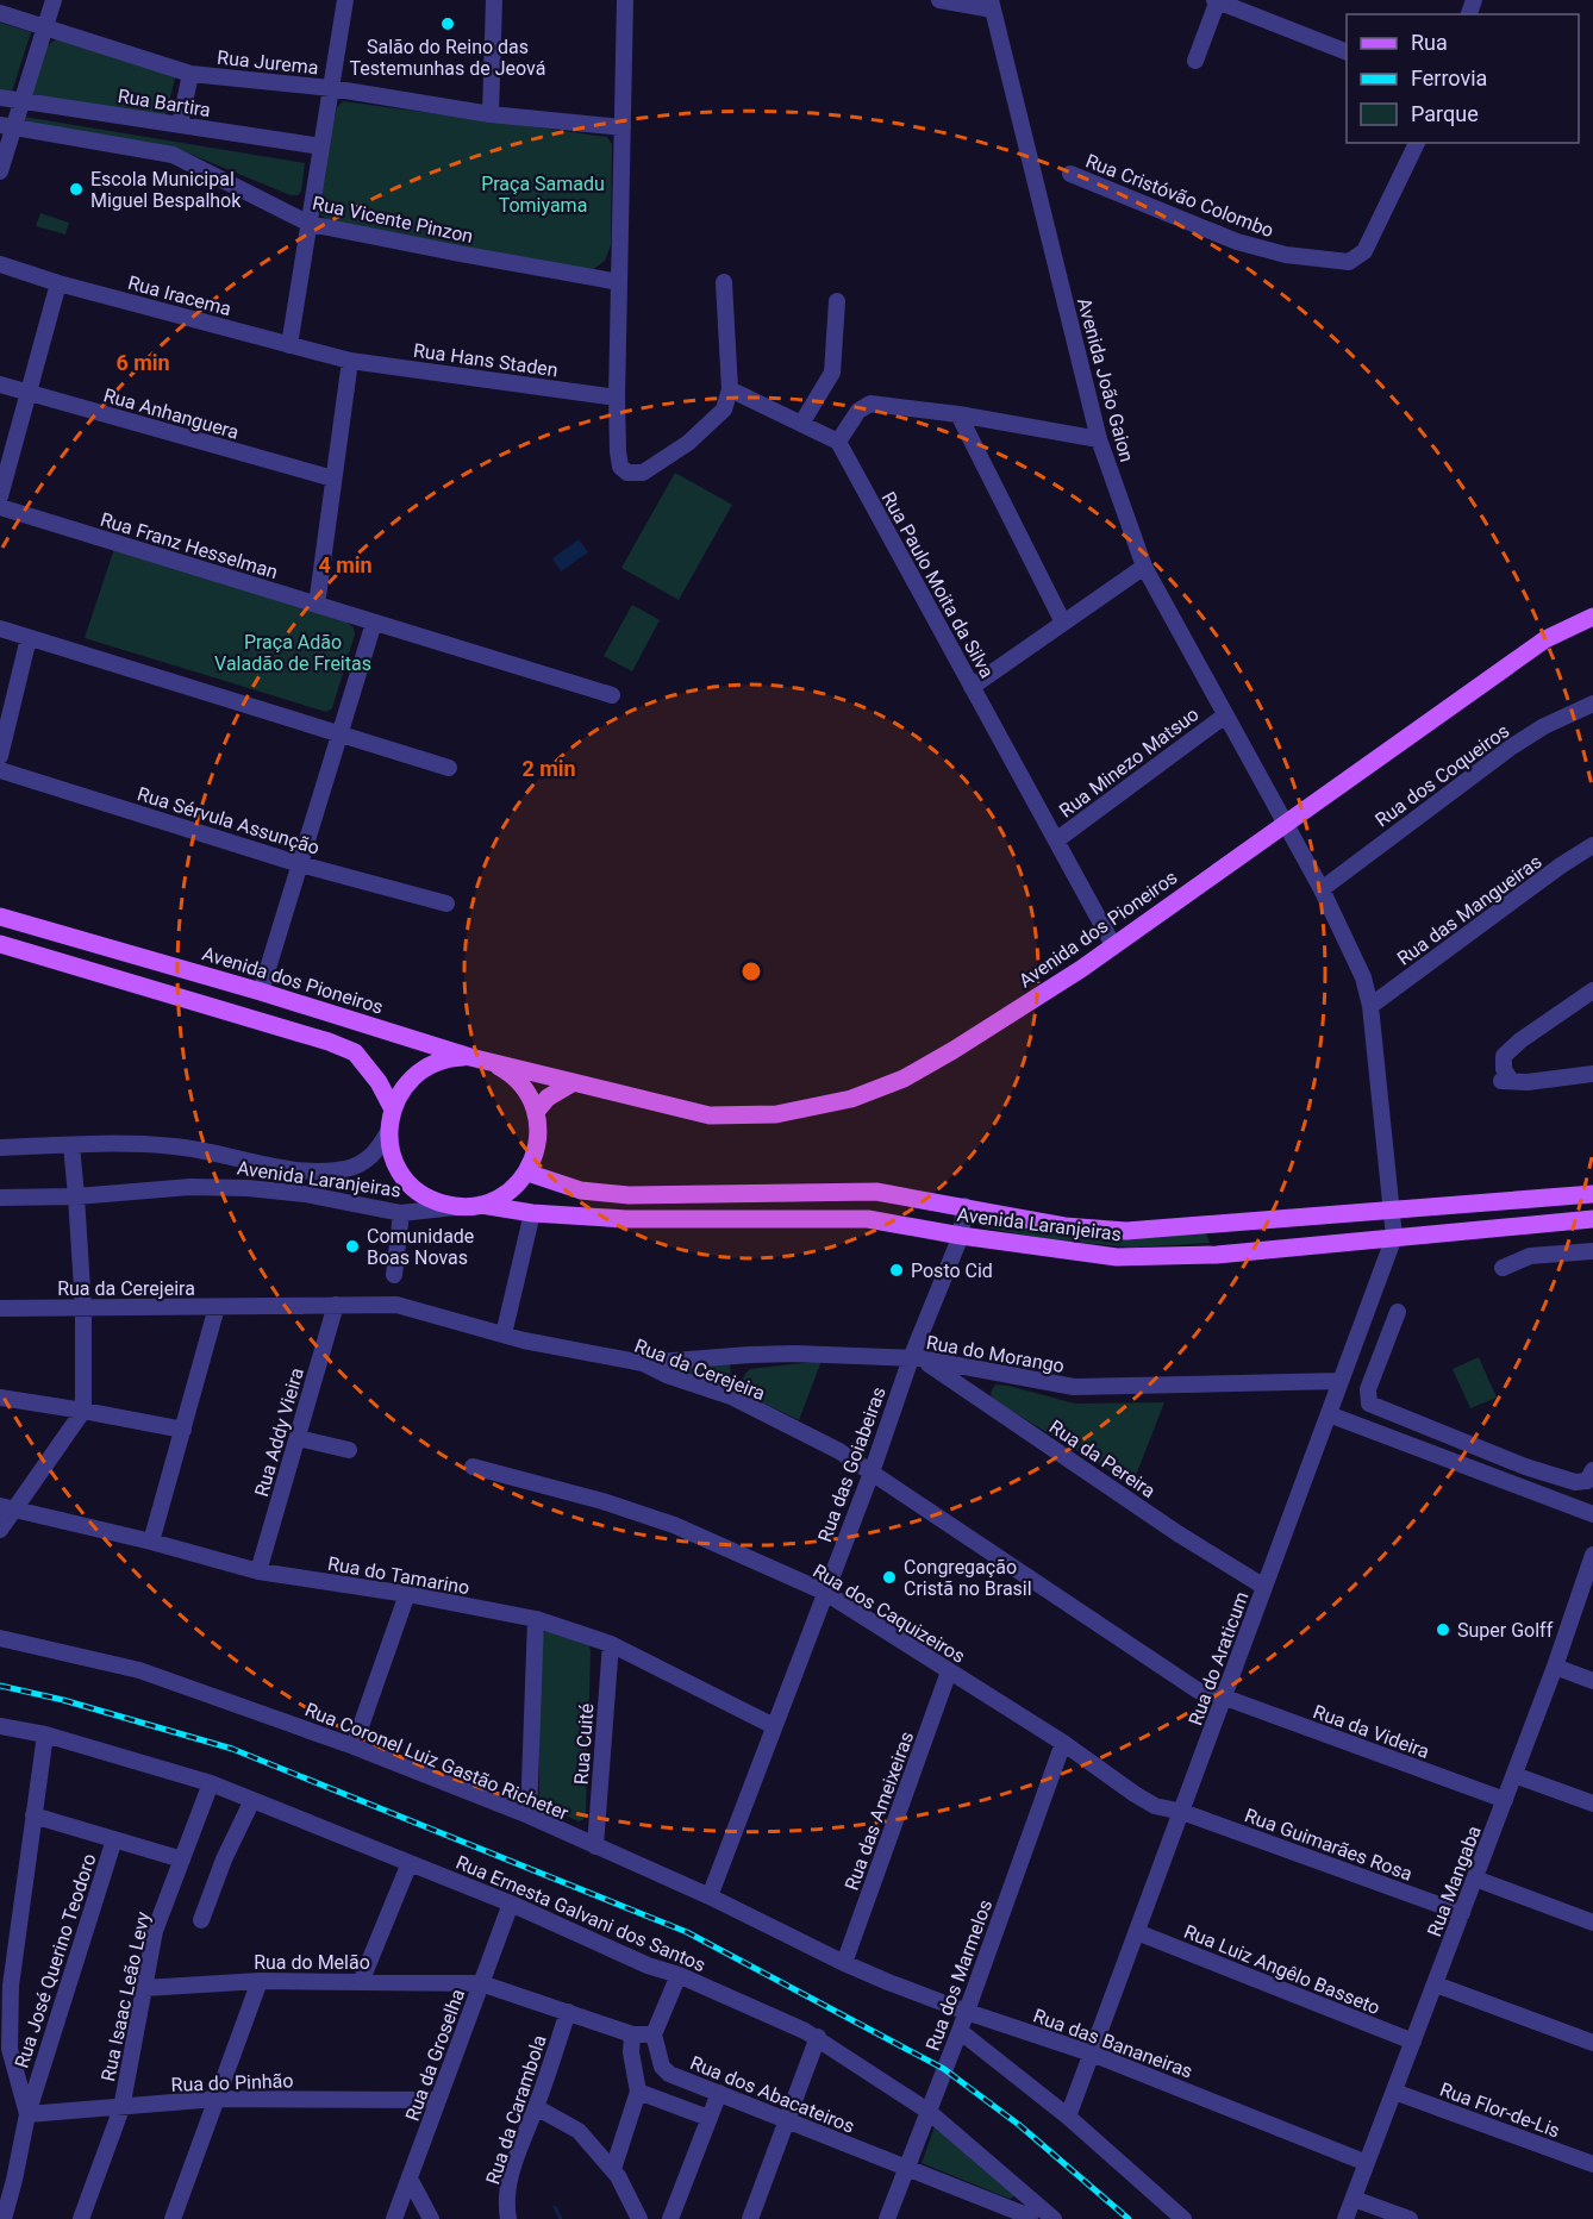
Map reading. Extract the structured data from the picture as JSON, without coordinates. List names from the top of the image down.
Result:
{
  "streets": {
    "main road": ["Avenida dos Pioneiros", "Avenida Laranjeiras"],
    "street": [
      "Rua Jurema",
      "Rua Bartira",
      "Rua Cristóvão Colombo",
      "Rua Vicente Pinzon",
      "Rua Iracema",
      "Rua Hans Staden",
      "Avenida João Gaion",
      "Rua Anhanguera",
      "Rua Franz Hesselman",
      "Rua Paulo Moita da Silva",
      "Rua Minezo Matsuo",
      "Rua dos Coqueiros",
      "Rua Sérvula Assunção",
      "Rua das Mangueiras",
      "Rua da Cerejeira",
      "Rua do Morango",
      "Rua Addy Vieira",
      "Rua da Pereira",
      "Rua das Goiabeiras",
      "Rua do Tamarino",
      "Rua dos Caquizeiros",
      "Rua do Araticum",
      "Rua da Videira",
      "Rua Cuité",
      "Rua Coronel Luiz Gastão Richeter",
      "Rua das Ameixeiras",
      "Rua Guimarães Rosa",
      "Rua Mangaba",
      "Rua Ernesta Galvani dos Santos",
      "Rua José Querino Teodoro",
      "Rua do Melão",
      "Rua Luiz Angêlo Basseto",
      "Rua dos Marmelos",
      "Rua Isaac Leão Levy",
      "Rua das Bananeiras",
      "Rua da Groselha",
      "Rua do Pinhão",
      "Rua dos Abacateiros",
      "Rua da Carambola",
      "Rua Flor-de-Lis"
    ]
  },
  "crossings": [
    ["Rua Iracema", "Rua Hans Staden"],
    ["Avenida João Gaion", "Rua Minezo Matsuo"],
    ["Avenida João Gaion", "Avenida dos Pioneiros"],
    ["Rua Paulo Moita da Silva", "Rua Minezo Matsuo"],
    ["Rua Paulo Moita da Silva", "Avenida dos Pioneiros"],
    ["Avenida dos Pioneiros", "Avenida Laranjeiras"],
    ["Avenida Laranjeiras", "Rua das Goiabeiras"],
    ["Avenida Laranjeiras", "Rua do Araticum"],
    ["Rua da Cerejeira", "Rua do Morango"],
    ["Rua da Cerejeira", "Rua Addy Vieira"],
    ["Rua da Cerejeira", "Rua das Goiabeiras"],
    ["Rua da Cerejeira", "Rua do Araticum"],
    ["Rua da Cerejeira", "Rua da Videira"],
    ["Rua do Morango", "Rua da Pereira"],
    ["Rua do Morango", "Rua das Goiabeiras"],
    ["Rua do Morango", "Rua do Araticum"],
    ["Rua Addy Vieira", "Rua do Tamarino"],
    ["Rua da Pereira", "Rua das Goiabeiras"],
    ["Rua da Pereira", "Rua do Araticum"],
    ["Rua das Goiabeiras", "Rua do Tamarino"],
    ["Rua das Goiabeiras", "Rua dos Caquizeiros"],
    ["Rua das Goiabeiras", "Rua Coronel Luiz Gastão Richeter"],
    ["Rua do Tamarino", "Rua Cuité"],
    ["Rua dos Caquizeiros", "Rua do Araticum"],
    ["Rua dos Caquizeiros", "Rua das Ameixeiras"],
    ["Rua dos Caquizeiros", "Rua Guimarães Rosa"],
    ["Rua dos Caquizeiros", "Rua dos Marmelos"],
    ["Rua do Araticum", "Rua da Videira"],
    ["Rua do Araticum", "Rua Guimarães Rosa"],
    ["Rua do Araticum", "Rua Luiz Angêlo Basseto"],
    ["Rua do Araticum", "Rua das Bananeiras"],
    ["Rua da Videira", "Rua Mangaba"],
    ["Rua Cuité", "Rua Coronel Luiz Gastão Richeter"],
    ["Rua Coronel Luiz Gastão Richeter", "Rua das Ameixeiras"],
    ["Rua Coronel Luiz Gastão Richeter", "Rua das Bananeiras"],
    ["Rua das Ameixeiras", "Rua das Bananeiras"],
    ["Rua Guimarães Rosa", "Rua Mangaba"],
    ["Rua Mangaba", "Rua Luiz Angêlo Basseto"],
    ["Rua Mangaba", "Rua das Bananeiras"],
    ["Rua Mangaba", "Rua Flor-de-Lis"],
    ["Rua Ernesta Galvani dos Santos", "Rua dos Marmelos"],
    ["Rua Ernesta Galvani dos Santos", "Rua Isaac Leão Levy"],
    ["Rua Ernesta Galvani dos Santos", "Rua da Groselha"],
    ["Rua Ernesta Galvani dos Santos", "Rua dos Abacateiros"],
    ["Rua José Querino Teodoro", "Rua do Pinhão"],
    ["Rua do Melão", "Rua Isaac Leão Levy"],
    ["Rua do Melão", "Rua da Groselha"],
    ["Rua dos Marmelos", "Rua das Bananeiras"],
    ["Rua dos Marmelos", "Rua dos Abacateiros"],
    ["Rua Isaac Leão Levy", "Rua do Pinhão"],
    ["Rua da Groselha", "Rua do Pinhão"]
  ],
  "parks": ["Praça Samadu Tomiyama", "Praça Adão Valadão de Freitas"],
  "places": [
    "Salão do Reino das Testemunhas de Jeová",
    "Escola Municipal Miguel Bespalhok",
    "Comunidade Boas Novas",
    "Posto Cid",
    "Congregação Cristã no Brasil",
    "Super Golff"
  ],
  "legend": ["Rua", "Ferrovia", "Parque"],
  "rings": ["6 min", "4 min", "2 min"]
}
